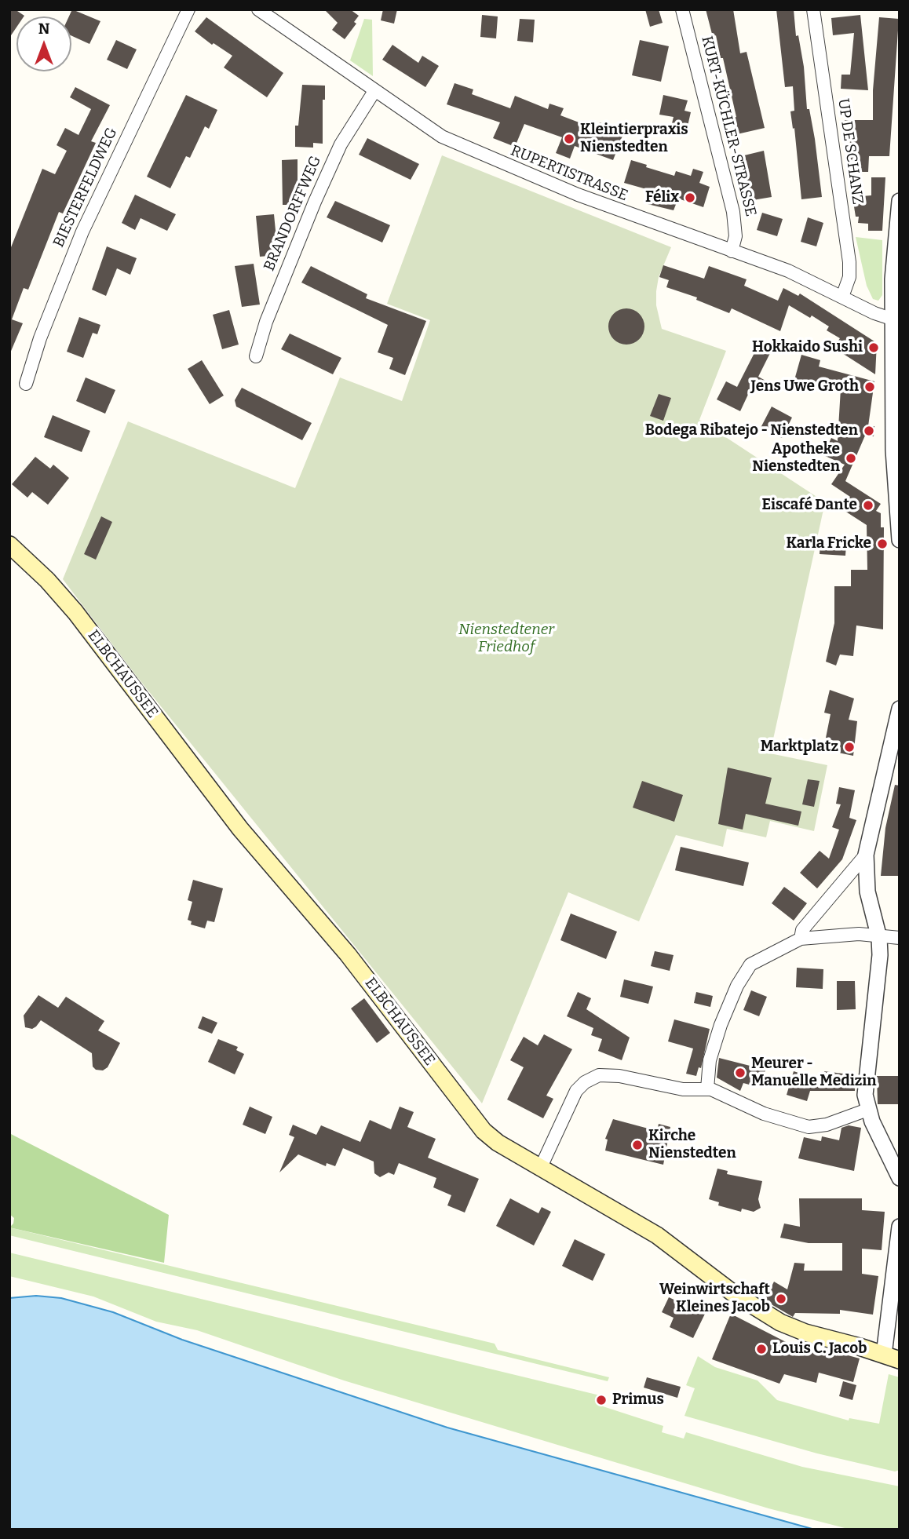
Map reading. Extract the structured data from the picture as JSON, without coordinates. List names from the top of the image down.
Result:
{
  "streets": {
    "main road": ["ELBCHAUSSEE"],
    "street": [
      "KURT-KÜCHLER-STRASSE",
      "UP DE SCHANZ",
      "RUPERTISTRASSE",
      "BIESTERFELDWEG",
      "BRANDORFFWEG"
    ]
  },
  "crossings": [
    ["KURT-KÜCHLER-STRASSE", "RUPERTISTRASSE"],
    ["UP DE SCHANZ", "RUPERTISTRASSE"],
    ["RUPERTISTRASSE", "BRANDORFFWEG"]
  ],
  "parks": ["Nienstedtener Friedhof"],
  "places": [
    "Kleintierpraxis Nienstedten",
    "Félix",
    "Hokkaido Sushi",
    "Jens Uwe Groth",
    "Bodega Ribatejo - Nienstedten",
    "Apotheke Nienstedten",
    "Eiscafé Dante",
    "Karla Fricke",
    "Marktplatz",
    "Meurer - Manuelle Medizin",
    "Kirche Nienstedten",
    "Weinwirtschaft Kleines Jacob",
    "Louis C. Jacob",
    "Primus"
  ],
  "north": "top"
}
